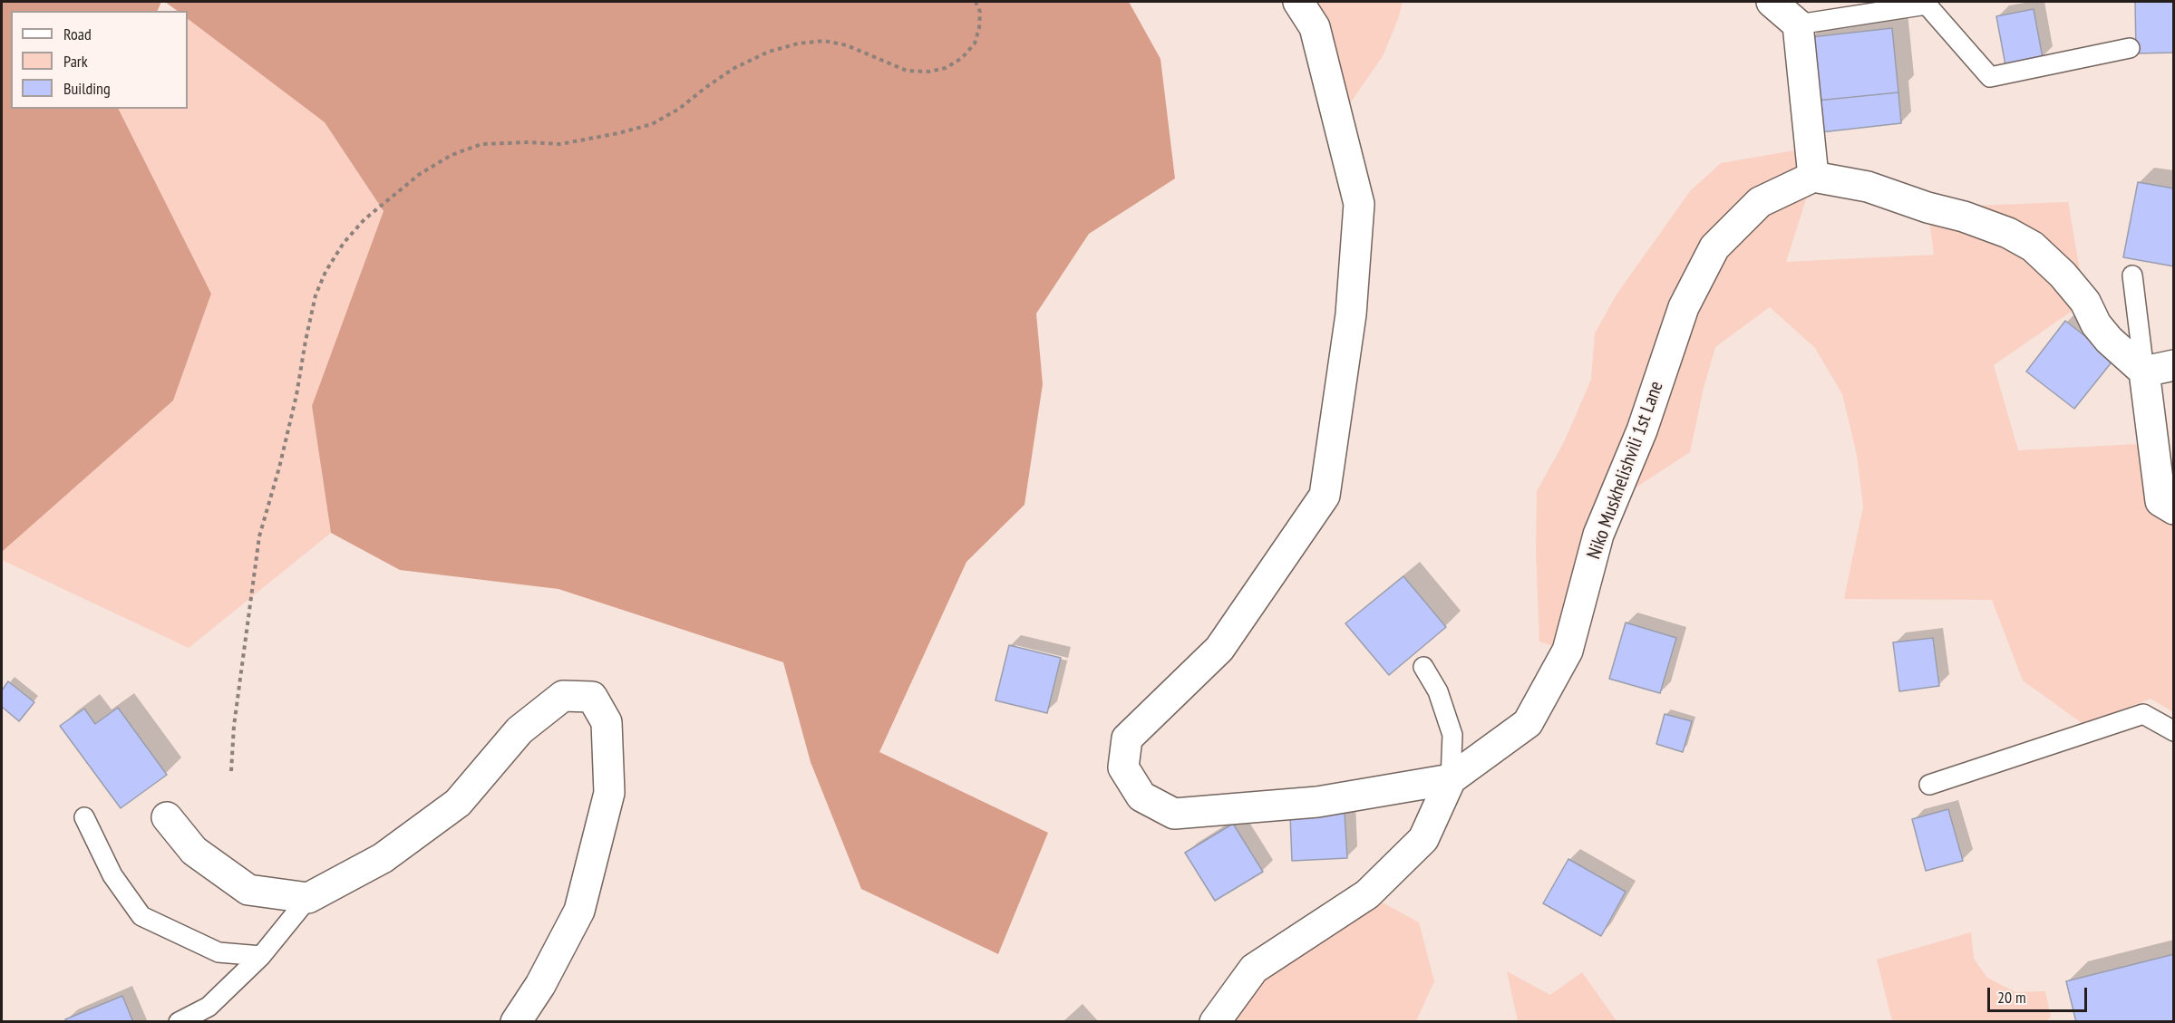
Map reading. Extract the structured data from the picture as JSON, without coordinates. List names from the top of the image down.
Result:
{
  "streets": {
    "street": ["Niko Muskhelishvili 1st Lane"]
  },
  "legend": ["Road", "Park", "Building"],
  "scale_bar": "20 m"
}
